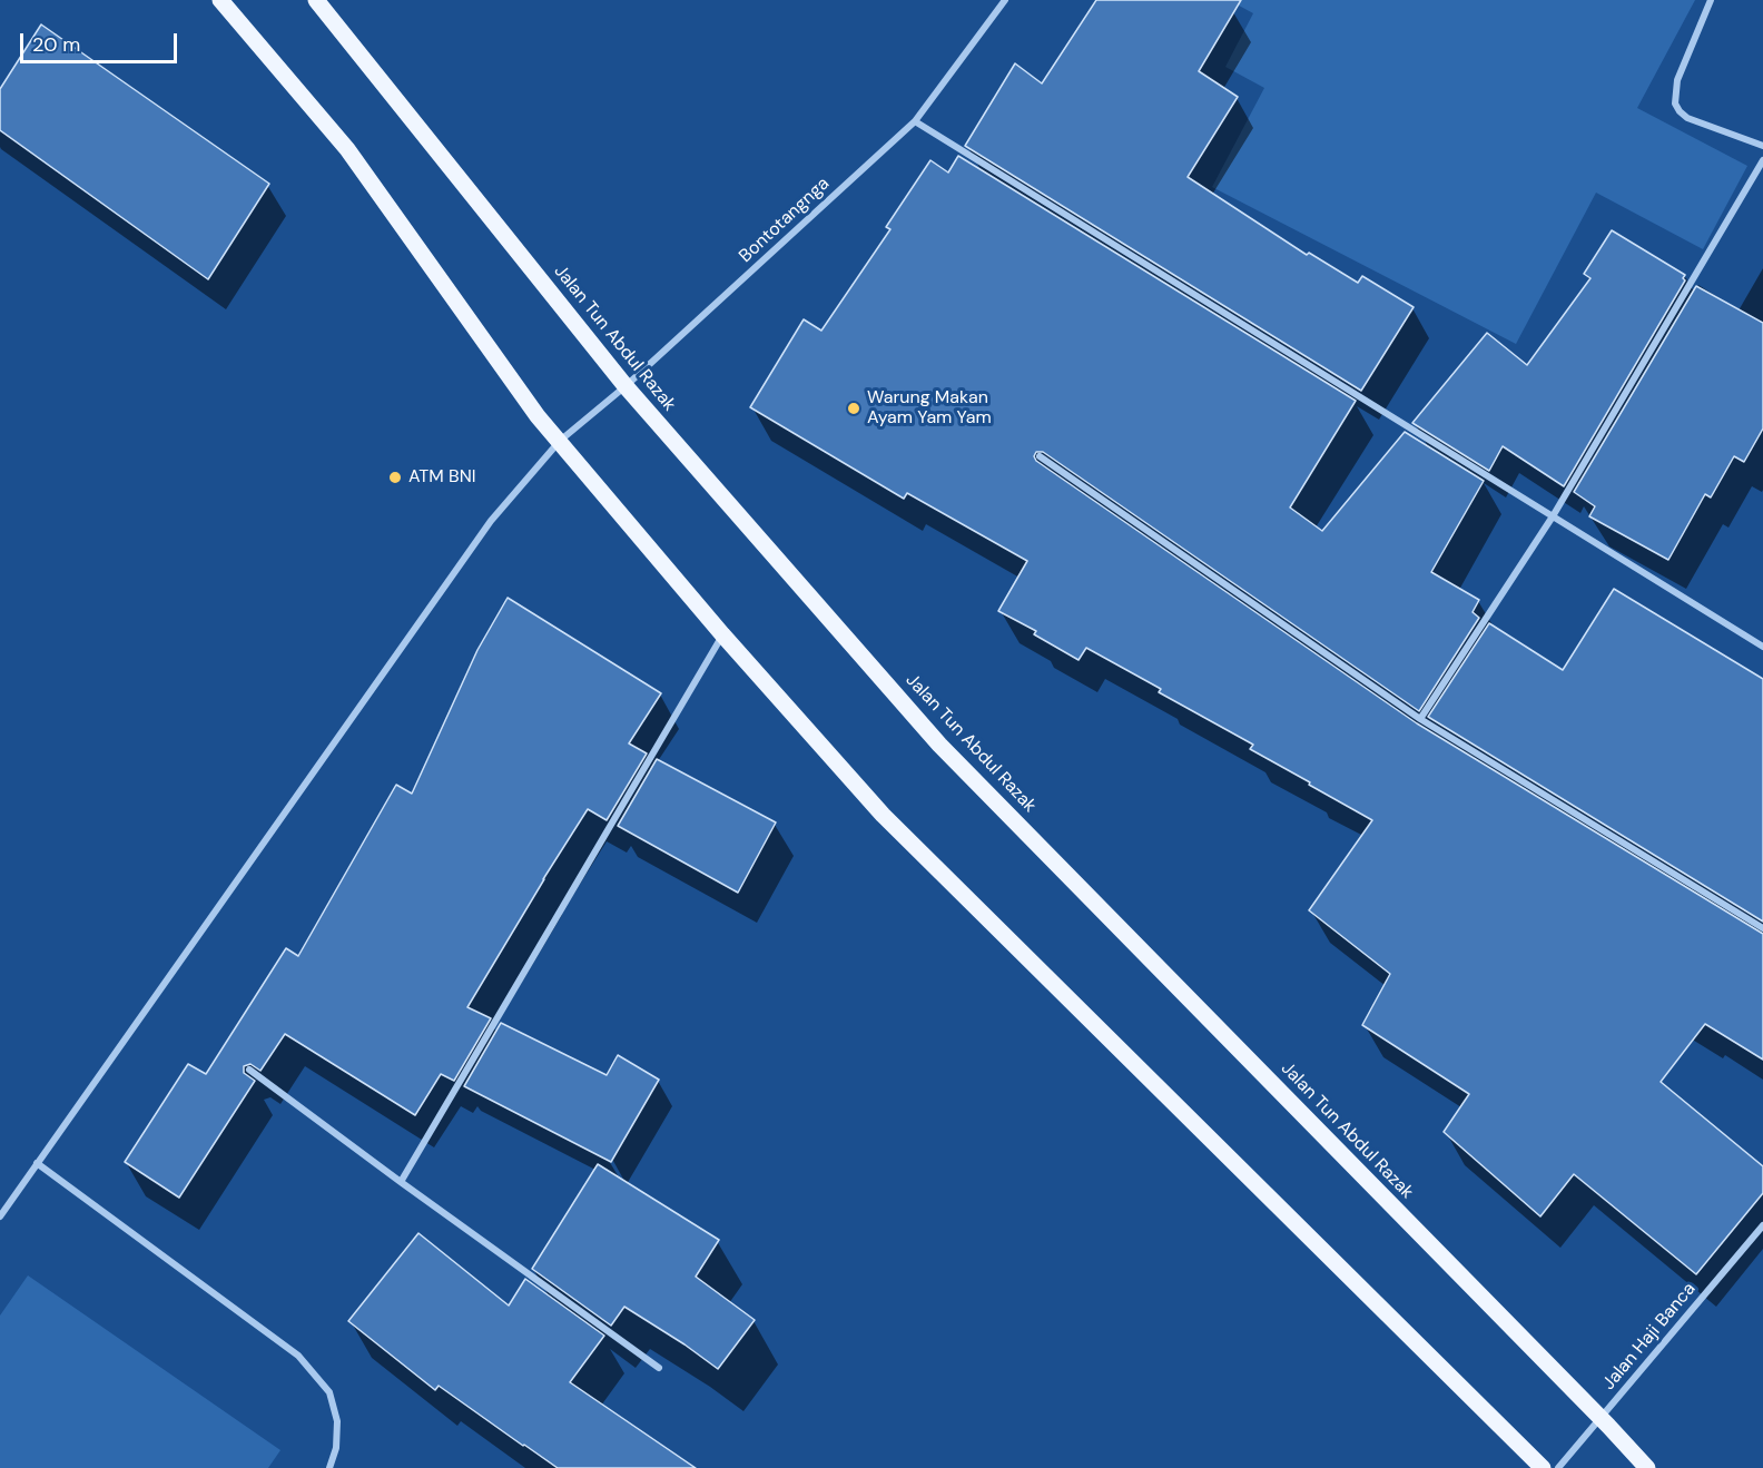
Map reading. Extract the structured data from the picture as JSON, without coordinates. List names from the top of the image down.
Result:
{
  "streets": {
    "main road": ["Jalan Tun Abdul Razak"],
    "street": ["Bontotangnga", "Jalan Haji Banca"]
  },
  "crossings": [
    ["Bontotangnga", "Jalan Tun Abdul Razak"],
    ["Jalan Tun Abdul Razak", "Jalan Haji Banca"]
  ],
  "places": ["Warung Makan Ayam Yam Yam", "ATM BNI"],
  "scale_bar": "20 m"
}
